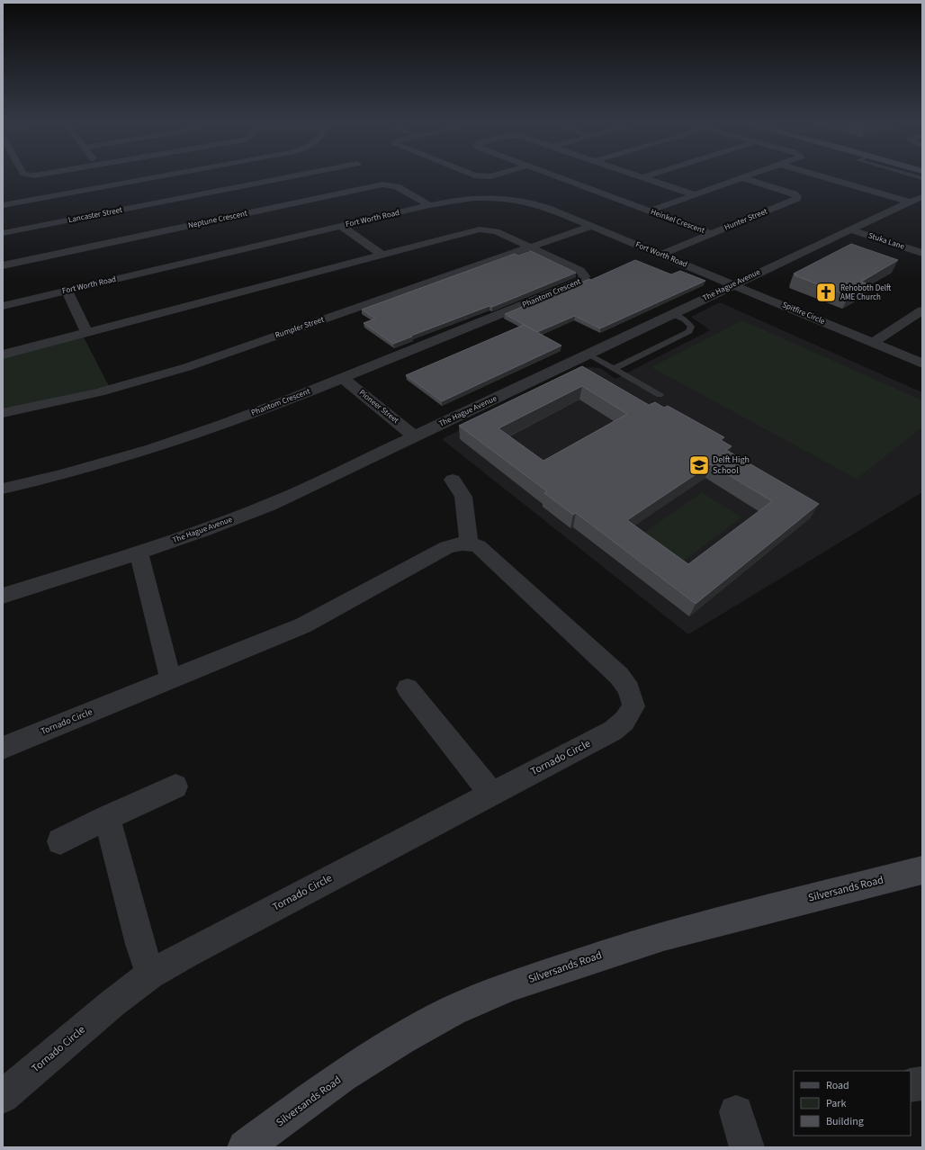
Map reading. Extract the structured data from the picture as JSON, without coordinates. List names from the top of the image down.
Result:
{
  "streets": {
    "street": [
      "Lancaster Street",
      "Fort Worth Road",
      "Neptune Crescent",
      "Hunter Street",
      "Heinkel Crescent",
      "Stuka Lane",
      "The Hague Avenue",
      "Phantom Crescent",
      "Spitfire Circle",
      "Rumpler Street",
      "Pioneer Street",
      "Tornado Circle",
      "Silversands Road"
    ]
  },
  "crossings": [
    ["Fort Worth Road", "Neptune Crescent"],
    ["Fort Worth Road", "Hunter Street"],
    ["Fort Worth Road", "The Hague Avenue"],
    ["Fort Worth Road", "Spitfire Circle"],
    ["Fort Worth Road", "Rumpler Street"],
    ["Hunter Street", "Heinkel Crescent"],
    ["Stuka Lane", "The Hague Avenue"],
    ["The Hague Avenue", "Spitfire Circle"],
    ["The Hague Avenue", "Pioneer Street"],
    ["Phantom Crescent", "Rumpler Street"],
    ["Phantom Crescent", "Pioneer Street"]
  ],
  "places": {
    "church": ["Rehoboth Delft AME Church"],
    "school or university": ["Delft High School"]
  },
  "legend": ["Road", "Park", "Building"]
}
